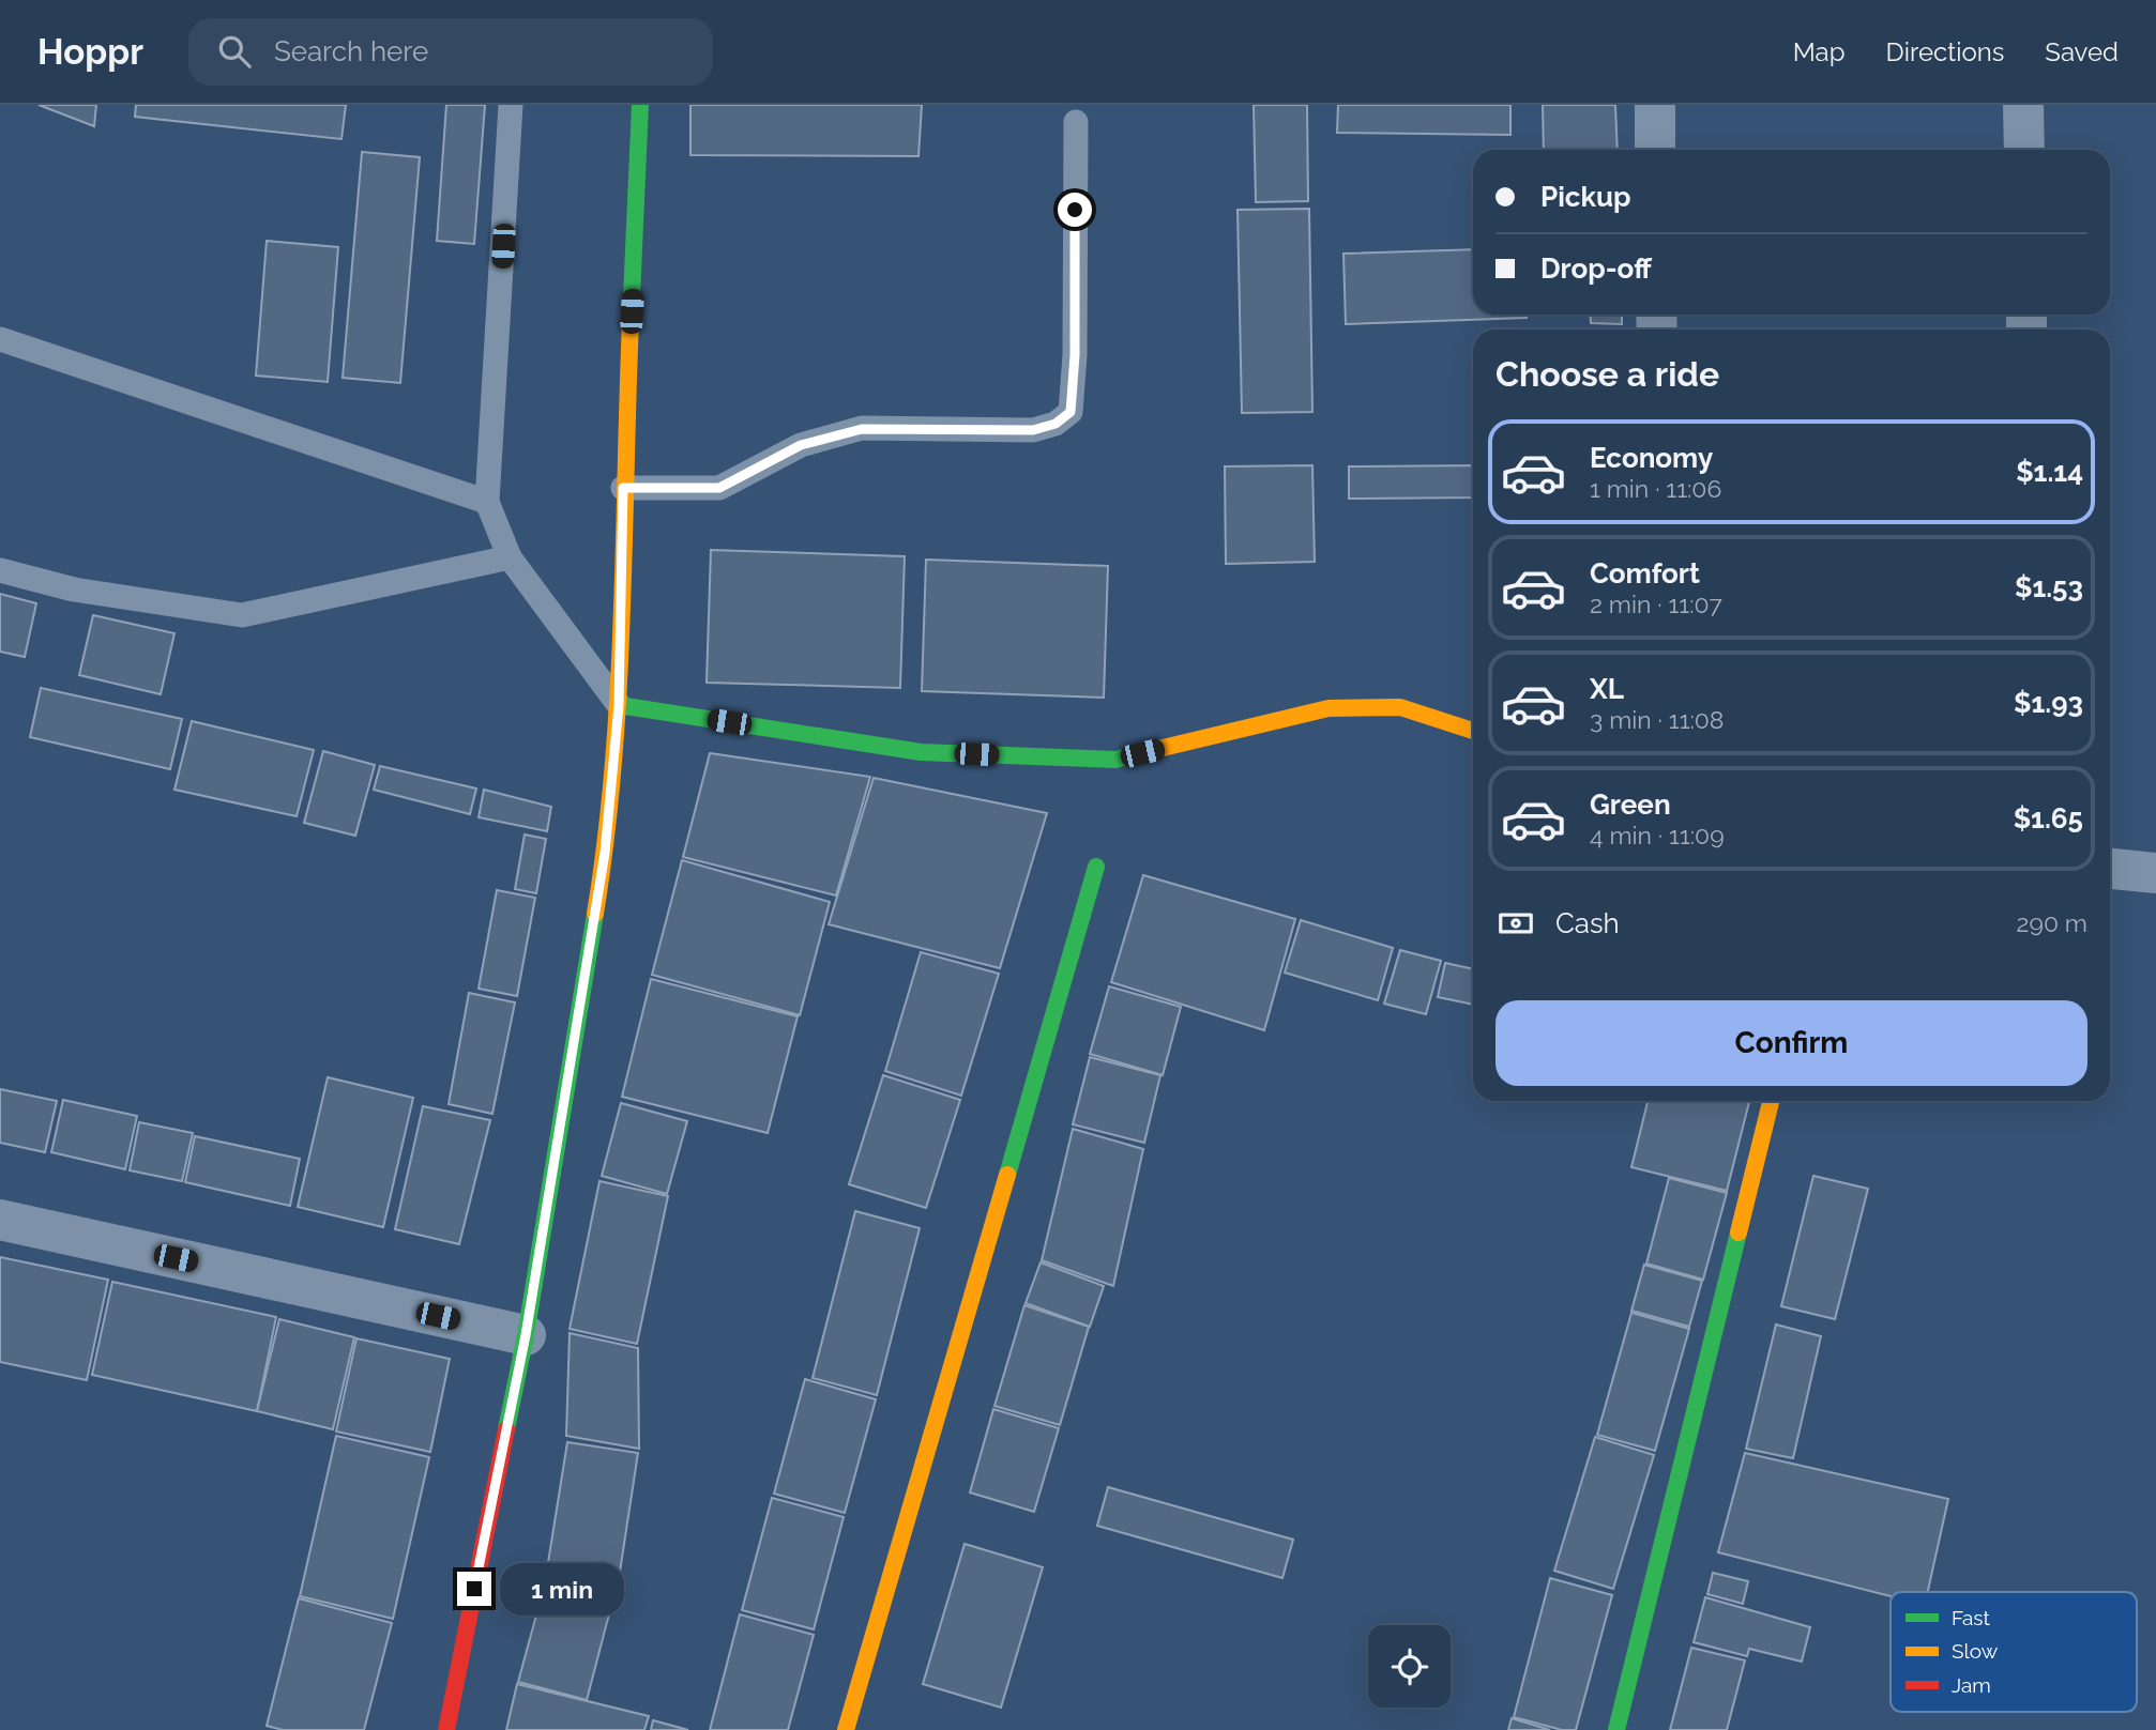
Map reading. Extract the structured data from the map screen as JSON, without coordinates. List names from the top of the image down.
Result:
{
  "legend": ["Fast", "Slow", "Jam"],
  "page": {
    "header": "Hoppr",
    "search": "Search here",
    "nav": ["Map", "Directions", "Saved"],
    "banner": ["Pickup", "Drop-off"],
    "heading": "Choose a ride",
    "list": [
      {
        "name": "Economy",
        "note": "1 min · 11:06",
        "value": "$1.14"
      },
      {
        "name": "Comfort",
        "note": "2 min · 11:07",
        "value": "$1.53"
      },
      {
        "name": "XL",
        "note": "3 min · 11:08",
        "value": "$1.93"
      },
      {
        "name": "Green",
        "note": "4 min · 11:09",
        "value": "$1.65"
      }
    ],
    "pay": ["Cash", "290 m"],
    "buttons": "Confirm",
    "bubble": "1 min"
  }
}
